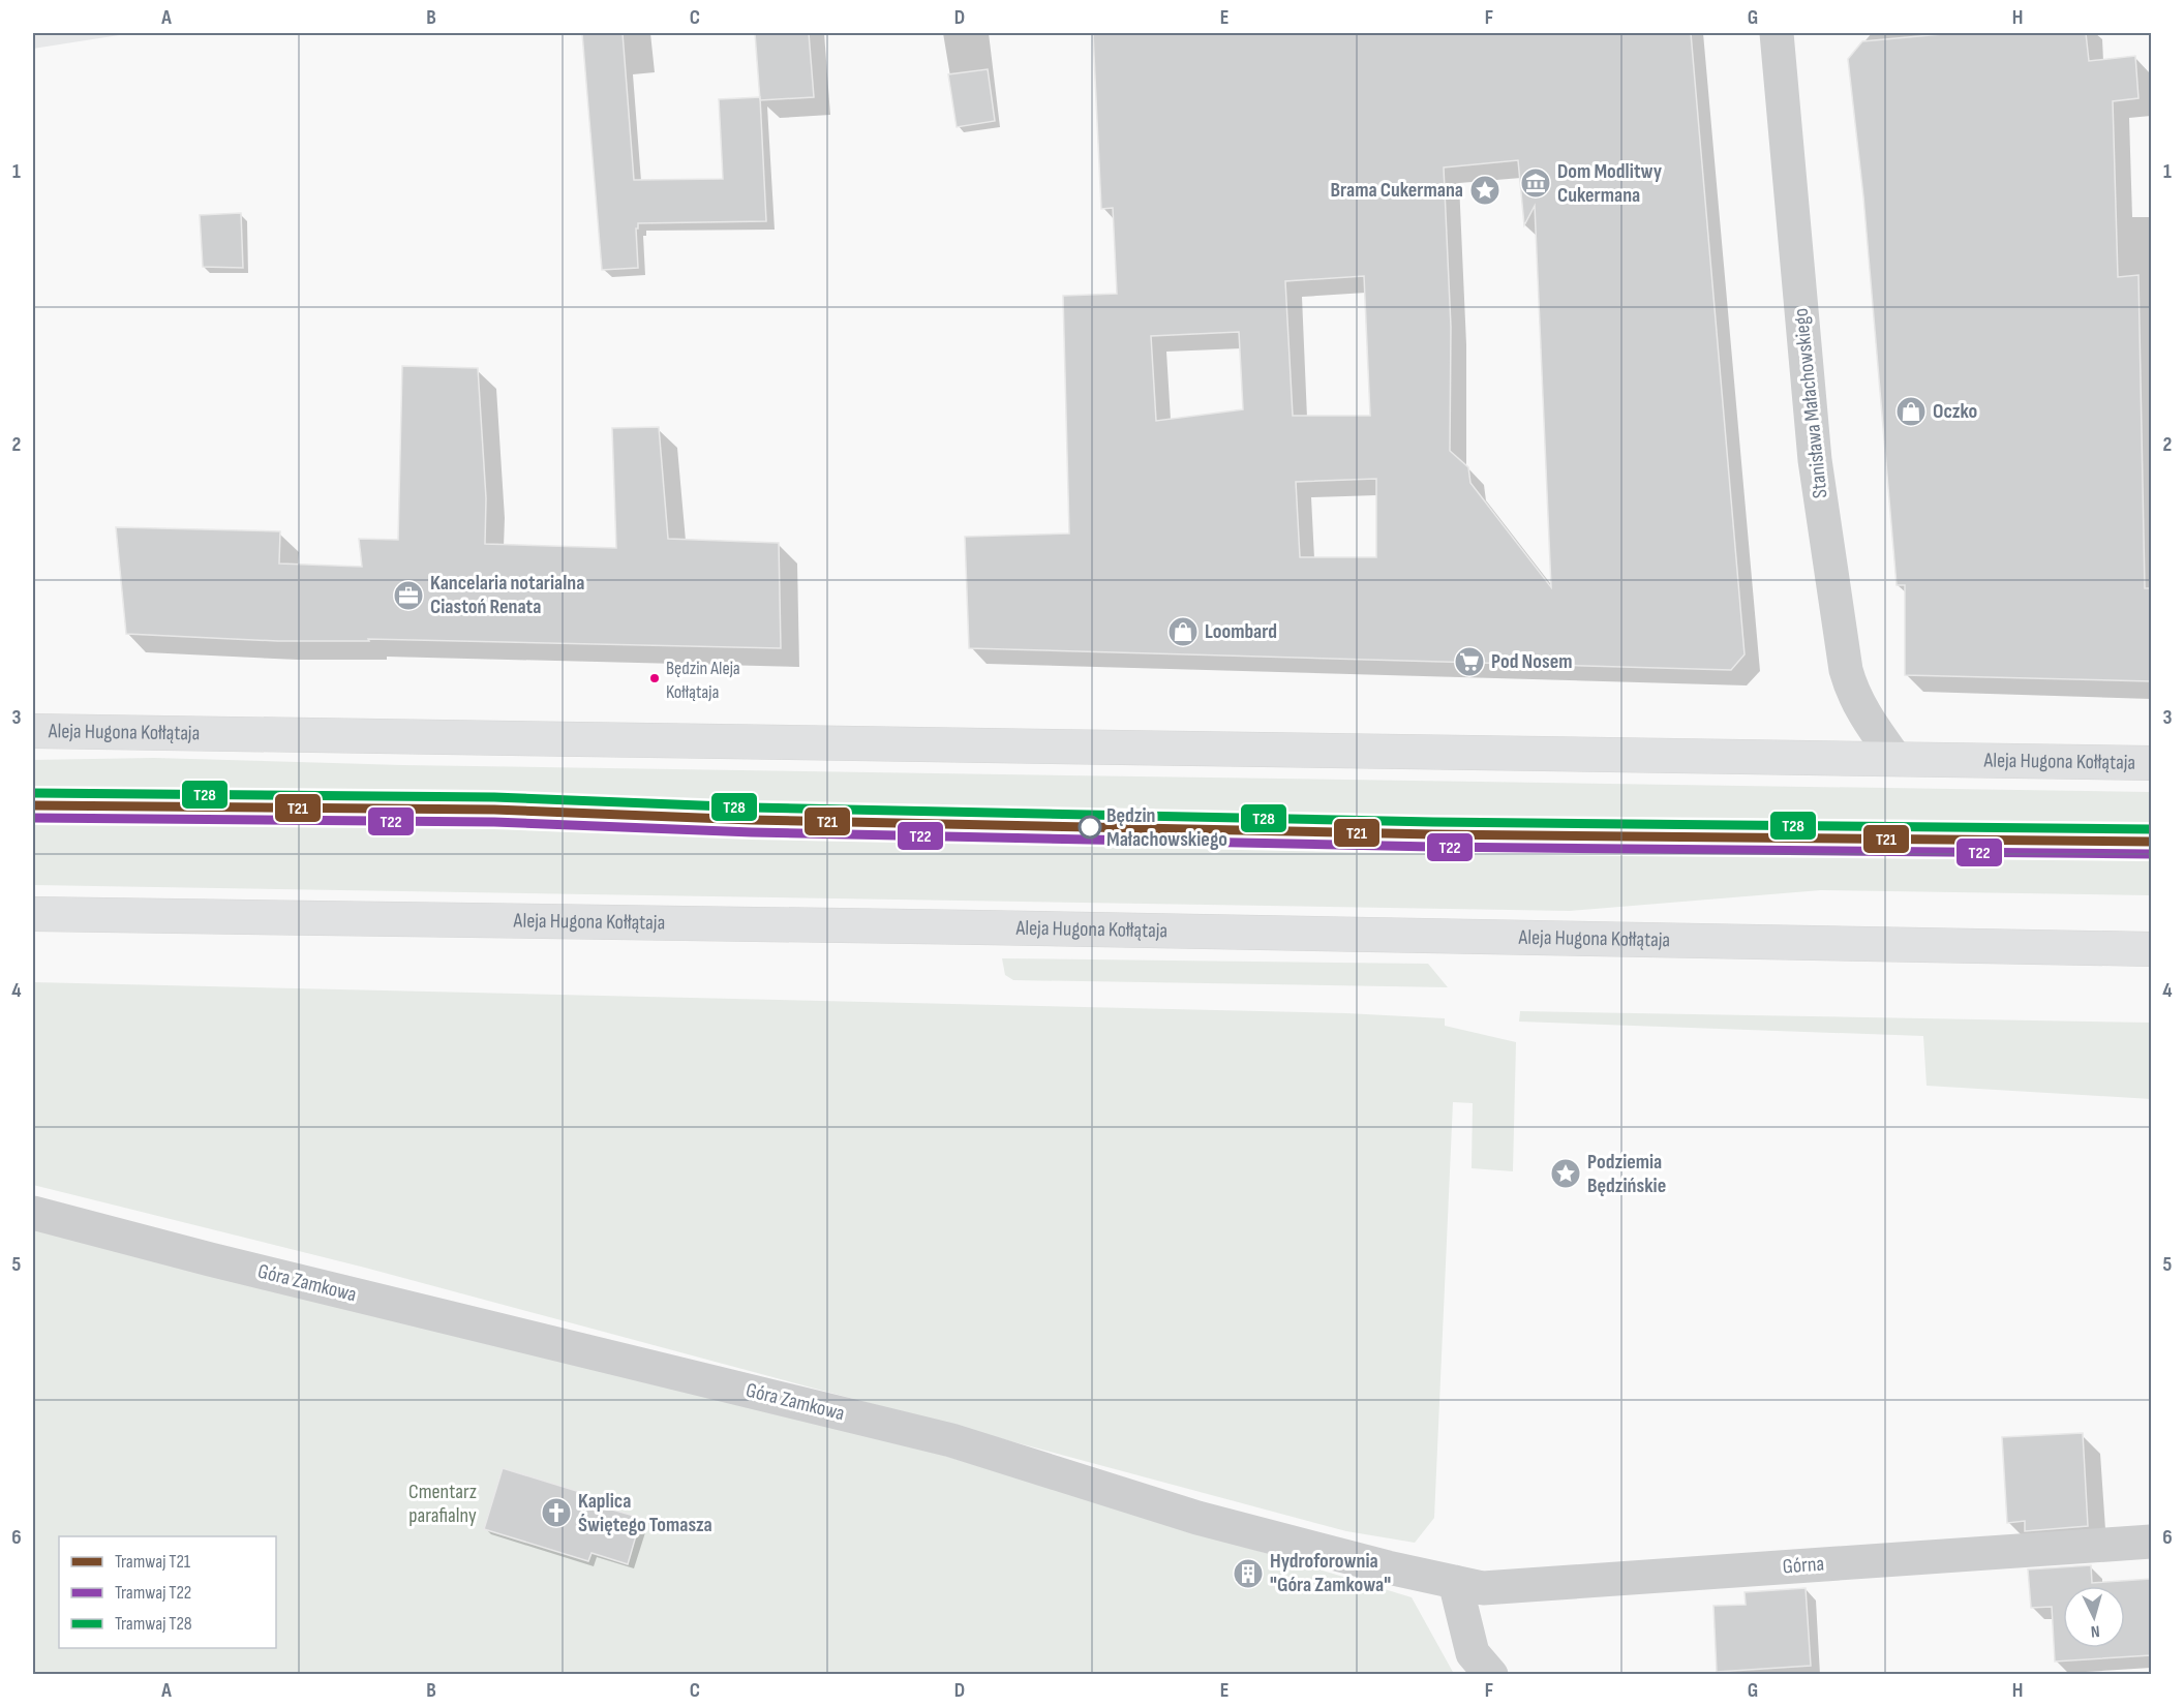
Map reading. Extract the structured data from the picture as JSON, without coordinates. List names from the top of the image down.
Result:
{
  "streets": {
    "main road": ["Aleja Hugona Kołłątaja"],
    "street": ["Stanisława Małachowskiego", "Góra Zamkowa", "Górna"]
  },
  "crossings": [
    ["Stanisława Małachowskiego", "Aleja Hugona Kołłątaja"],
    ["Góra Zamkowa", "Górna"]
  ],
  "parks": ["Cmentarz parafialny"],
  "places": {
    "museum": ["Dom Modlitwy Cukermana"],
    "place": ["Brama Cukermana", "Podziemia Będzińskie"],
    "shop": ["Oczko", "Loombard"],
    "office": ["Kancelaria notarialna Ciastoń Renata"],
    "supermarket": ["Pod Nosem"],
    "other": ["Będzin Aleja Kołłątaja", "Będzin Małachowskiego"],
    "church": ["Kaplica Świętego Tomasza"],
    "building": ["Hydroforownia \"Góra Zamkowa\""]
  },
  "lines": ["tram line T28", "tram line T21", "tram line T22"],
  "legend": ["Tramwaj T21", "Tramwaj T22", "Tramwaj T28"],
  "north": "bottom",
  "grid": {
    "columns": [
      "A",
      "B",
      "C",
      "D",
      "E",
      "F",
      "G",
      "H"
    ],
    "rows": [
      "1",
      "2",
      "3",
      "4",
      "5",
      "6"
    ]
  }
}
